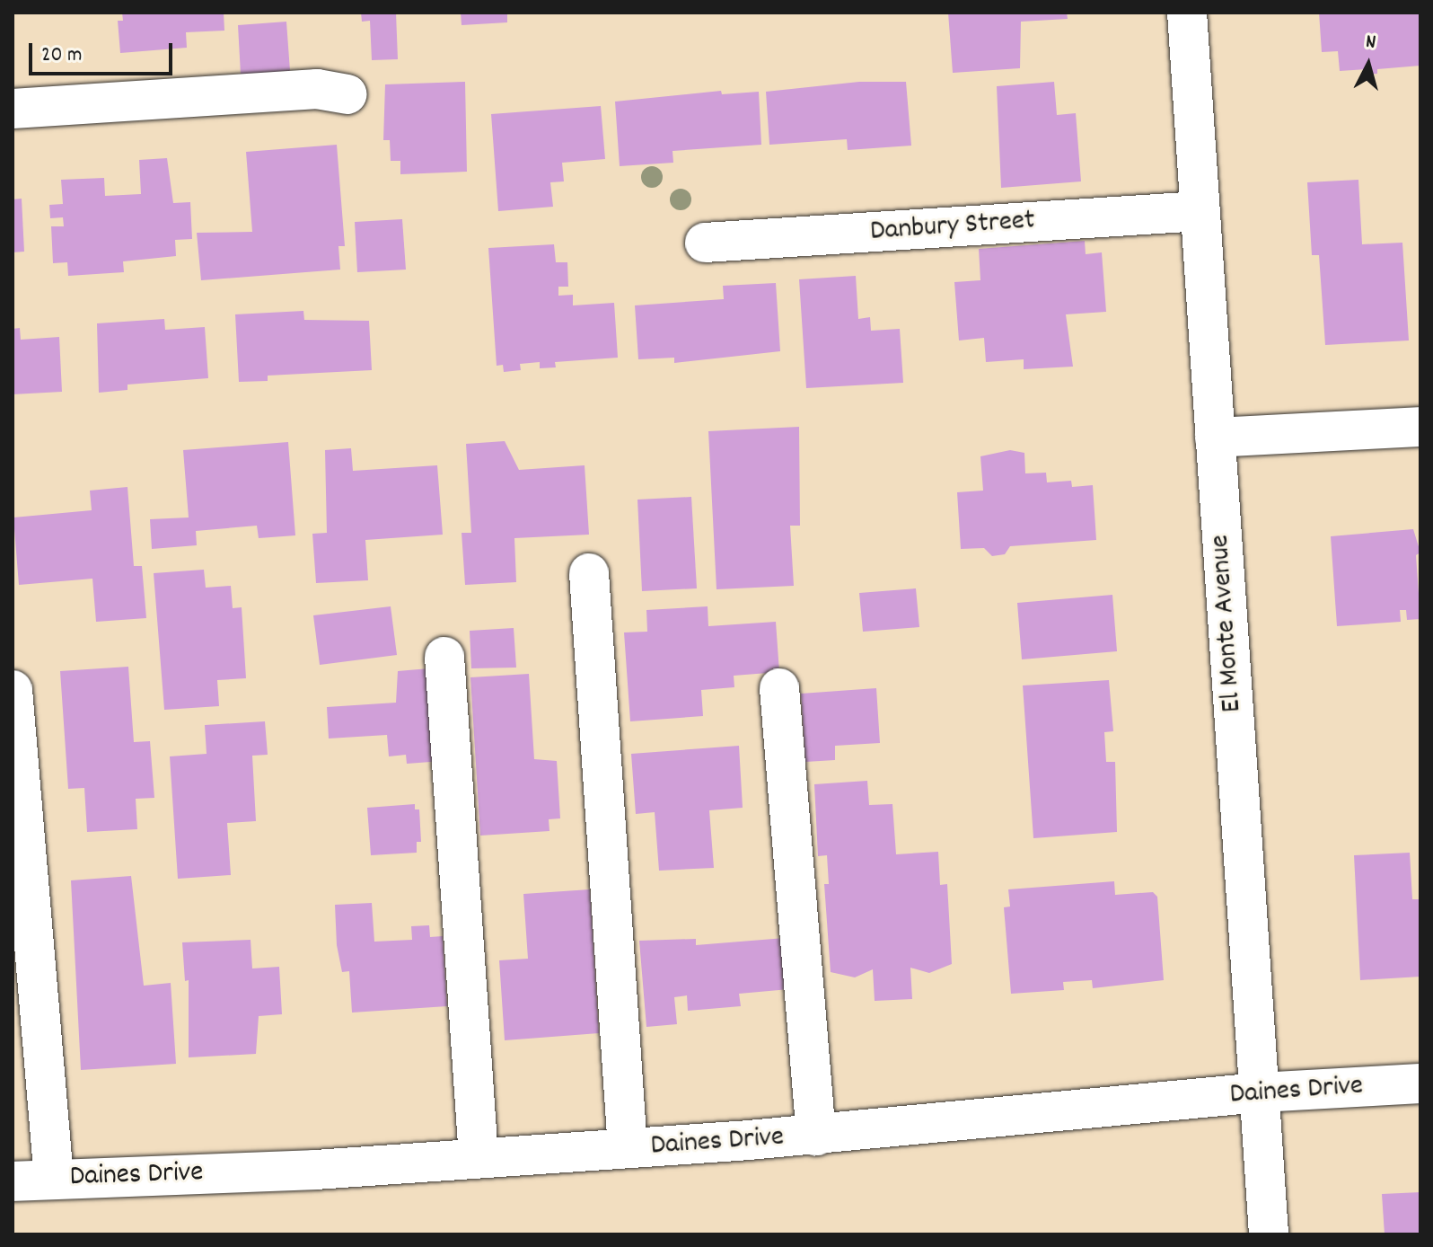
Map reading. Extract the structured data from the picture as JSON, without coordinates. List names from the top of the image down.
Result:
{
  "streets": {
    "street": ["Danbury Street", "El Monte Avenue", "Daines Drive"]
  },
  "crossings": [
    ["Danbury Street", "El Monte Avenue"],
    ["El Monte Avenue", "Daines Drive"]
  ],
  "scale_bar": "20 m",
  "north": "top"
}
